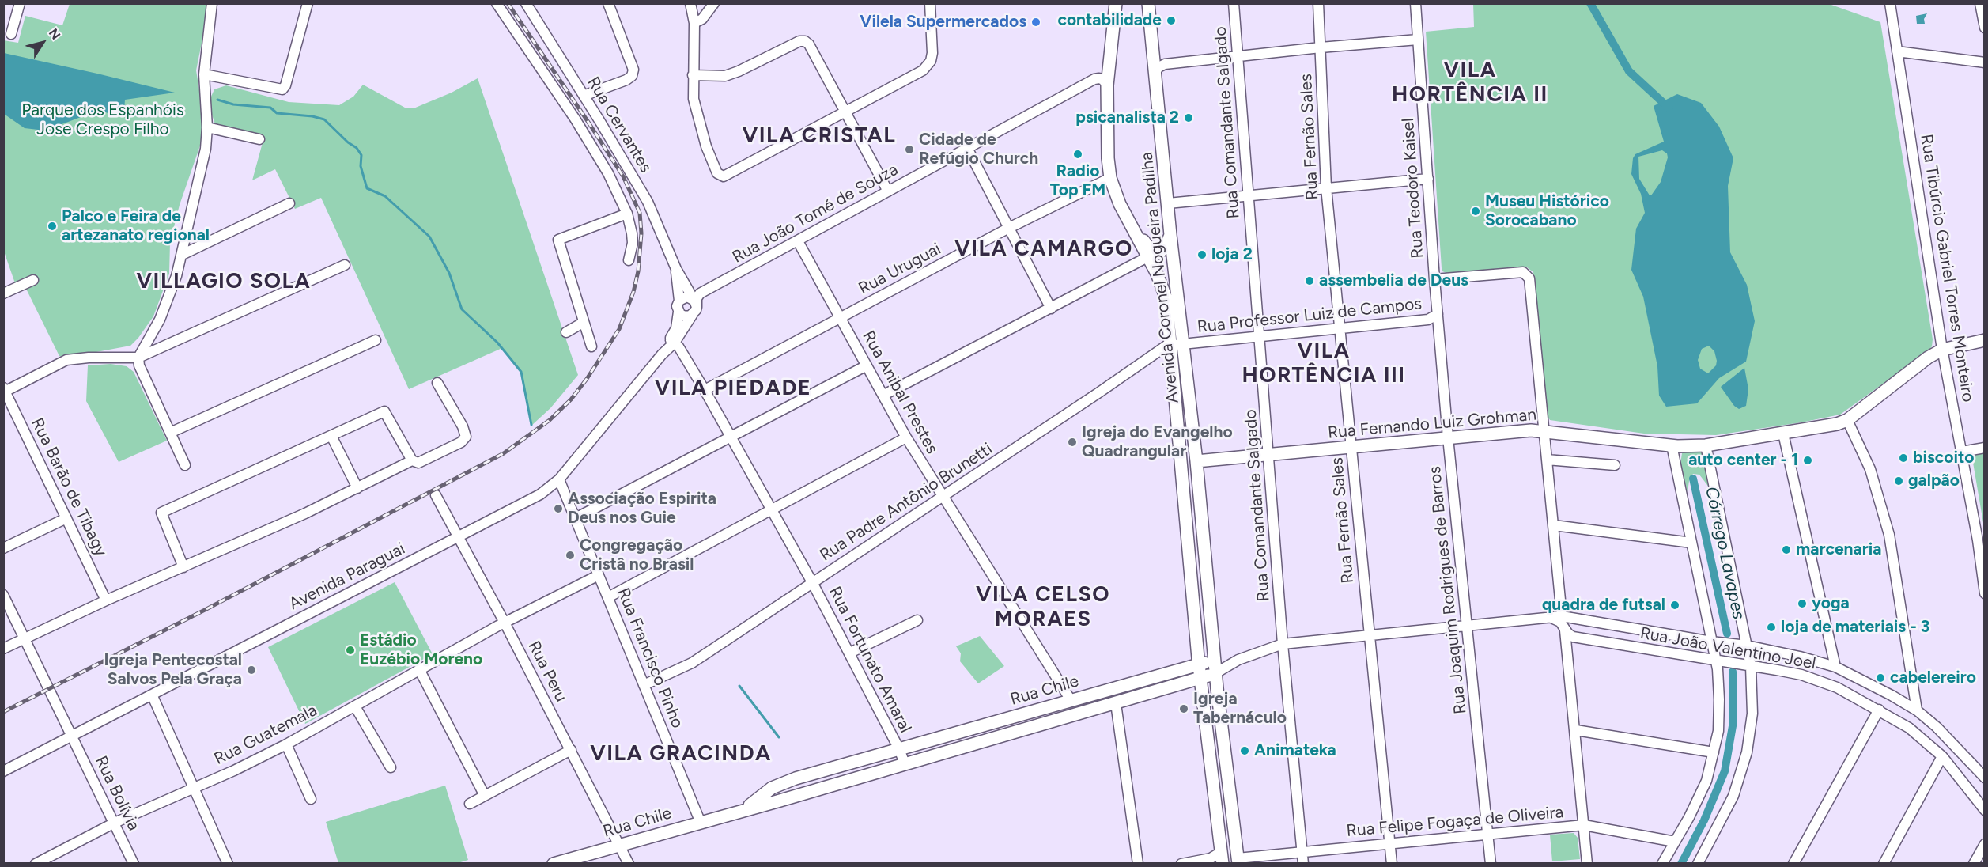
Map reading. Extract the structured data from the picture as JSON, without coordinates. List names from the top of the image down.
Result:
{
  "streets": {
    "main road": ["Avenida Coronel Nogueira Padilha", "Rua Fernando Luiz Grohman", "Rua Chile"],
    "street": [
      "Rua Comandante Salgado",
      "Rua Cervantes",
      "Rua Fernão Sales",
      "Rua Teodoro Kaisel",
      "Rua João Tomé de Souza",
      "Rua Tibúrcio Gabriel Torres Monteiro",
      "Rua Uruguai",
      "Rua Professor Luiz de Campos",
      "Rua Anibal Prestes",
      "Rua Barão de Tibagy",
      "Rua Padre Antônio Brunetti",
      "Avenida Paraguai",
      "Rua Joaquim Rodrigues de Barros",
      "Rua João Valentino Joel",
      "Rua Francisco Pinho",
      "Rua Fortunato Amaral",
      "Rua Peru",
      "Rua Guatemala",
      "Rua Bolívia",
      "Rua Felipe Fogaça de Oliveira"
    ]
  },
  "crossings": [
    ["Rua Comandante Salgado", "Rua Professor Luiz de Campos"],
    ["Rua Comandante Salgado", "Rua Fernando Luiz Grohman"],
    ["Rua Comandante Salgado", "Rua João Valentino Joel"],
    ["Rua Comandante Salgado", "Rua Felipe Fogaça de Oliveira"],
    ["Rua Cervantes", "Rua João Tomé de Souza"],
    ["Rua Cervantes", "Avenida Paraguai"],
    ["Rua Fernão Sales", "Rua Professor Luiz de Campos"],
    ["Rua Fernão Sales", "Rua Fernando Luiz Grohman"],
    ["Rua Fernão Sales", "Rua João Valentino Joel"],
    ["Rua Fernão Sales", "Rua Felipe Fogaça de Oliveira"],
    ["Rua Teodoro Kaisel", "Rua Professor Luiz de Campos"],
    ["Rua Teodoro Kaisel", "Rua Joaquim Rodrigues de Barros"],
    ["Rua João Tomé de Souza", "Avenida Coronel Nogueira Padilha"],
    ["Rua João Tomé de Souza", "Rua Anibal Prestes"],
    ["Rua João Tomé de Souza", "Avenida Paraguai"],
    ["Rua Tibúrcio Gabriel Torres Monteiro", "Rua Fernando Luiz Grohman"],
    ["Rua Uruguai", "Avenida Coronel Nogueira Padilha"],
    ["Rua Uruguai", "Rua Anibal Prestes"],
    ["Rua Uruguai", "Rua Fortunato Amaral"],
    ["Avenida Coronel Nogueira Padilha", "Rua Professor Luiz de Campos"],
    ["Avenida Coronel Nogueira Padilha", "Rua Fernando Luiz Grohman"],
    ["Avenida Coronel Nogueira Padilha", "Rua Padre Antônio Brunetti"],
    ["Avenida Coronel Nogueira Padilha", "Rua João Valentino Joel"],
    ["Avenida Coronel Nogueira Padilha", "Rua Chile"],
    ["Avenida Coronel Nogueira Padilha", "Rua Felipe Fogaça de Oliveira"],
    ["Rua Professor Luiz de Campos", "Rua Padre Antônio Brunetti"],
    ["Rua Professor Luiz de Campos", "Rua Joaquim Rodrigues de Barros"],
    ["Rua Anibal Prestes", "Rua Padre Antônio Brunetti"],
    ["Rua Anibal Prestes", "Rua Chile"],
    ["Rua Fernando Luiz Grohman", "Rua Joaquim Rodrigues de Barros"],
    ["Rua Padre Antônio Brunetti", "Rua Francisco Pinho"],
    ["Rua Padre Antônio Brunetti", "Rua Fortunato Amaral"],
    ["Avenida Paraguai", "Rua Francisco Pinho"],
    ["Avenida Paraguai", "Rua Fortunato Amaral"],
    ["Avenida Paraguai", "Rua Peru"],
    ["Avenida Paraguai", "Rua Bolívia"],
    ["Rua Joaquim Rodrigues de Barros", "Rua João Valentino Joel"],
    ["Rua Joaquim Rodrigues de Barros", "Rua Felipe Fogaça de Oliveira"],
    ["Rua Francisco Pinho", "Rua Chile"],
    ["Rua Francisco Pinho", "Rua Guatemala"],
    ["Rua Fortunato Amaral", "Rua Chile"],
    ["Rua Peru", "Rua Chile"],
    ["Rua Peru", "Rua Guatemala"],
    ["Rua Guatemala", "Rua Bolívia"]
  ],
  "districts": [
    "VILA HORTÊNCIA II",
    "VILA CRISTAL",
    "VILA CAMARGO",
    "VILLAGIO SOLA",
    "VILA HORTÊNCIA III",
    "VILA PIEDADE",
    "VILA CELSO MORAES",
    "VILA GRACINDA"
  ],
  "water": ["Córrego Lavapes"],
  "parks": ["Parque dos Espanhóis Jose Crespo Filho"],
  "places": [
    "contabilidade",
    "Vilela Supermercados",
    "psicanalista 2",
    "Cidade de Refúgio Church",
    "Radio Top FM",
    "Museu Histórico Sorocabano",
    "Palco e Feira de artezanato regional",
    "loja 2",
    "assembelia de Deus",
    "Igreja do Evangelho Quadrangular",
    "biscoito",
    "auto center - 1",
    "galpão",
    "Associação Espirita Deus nos Guie",
    "marcenaria",
    "Congregação Cristâ no Brasil",
    "yoga",
    "quadra de futsal",
    "loja de materiais - 3",
    "Estádio Euzébio Moreno",
    "Igreja Pentecostal Salvos Pela Graça",
    "cabelereiro",
    "Igreja Tabernáculo",
    "Animateka"
  ],
  "north": "top right"
}
